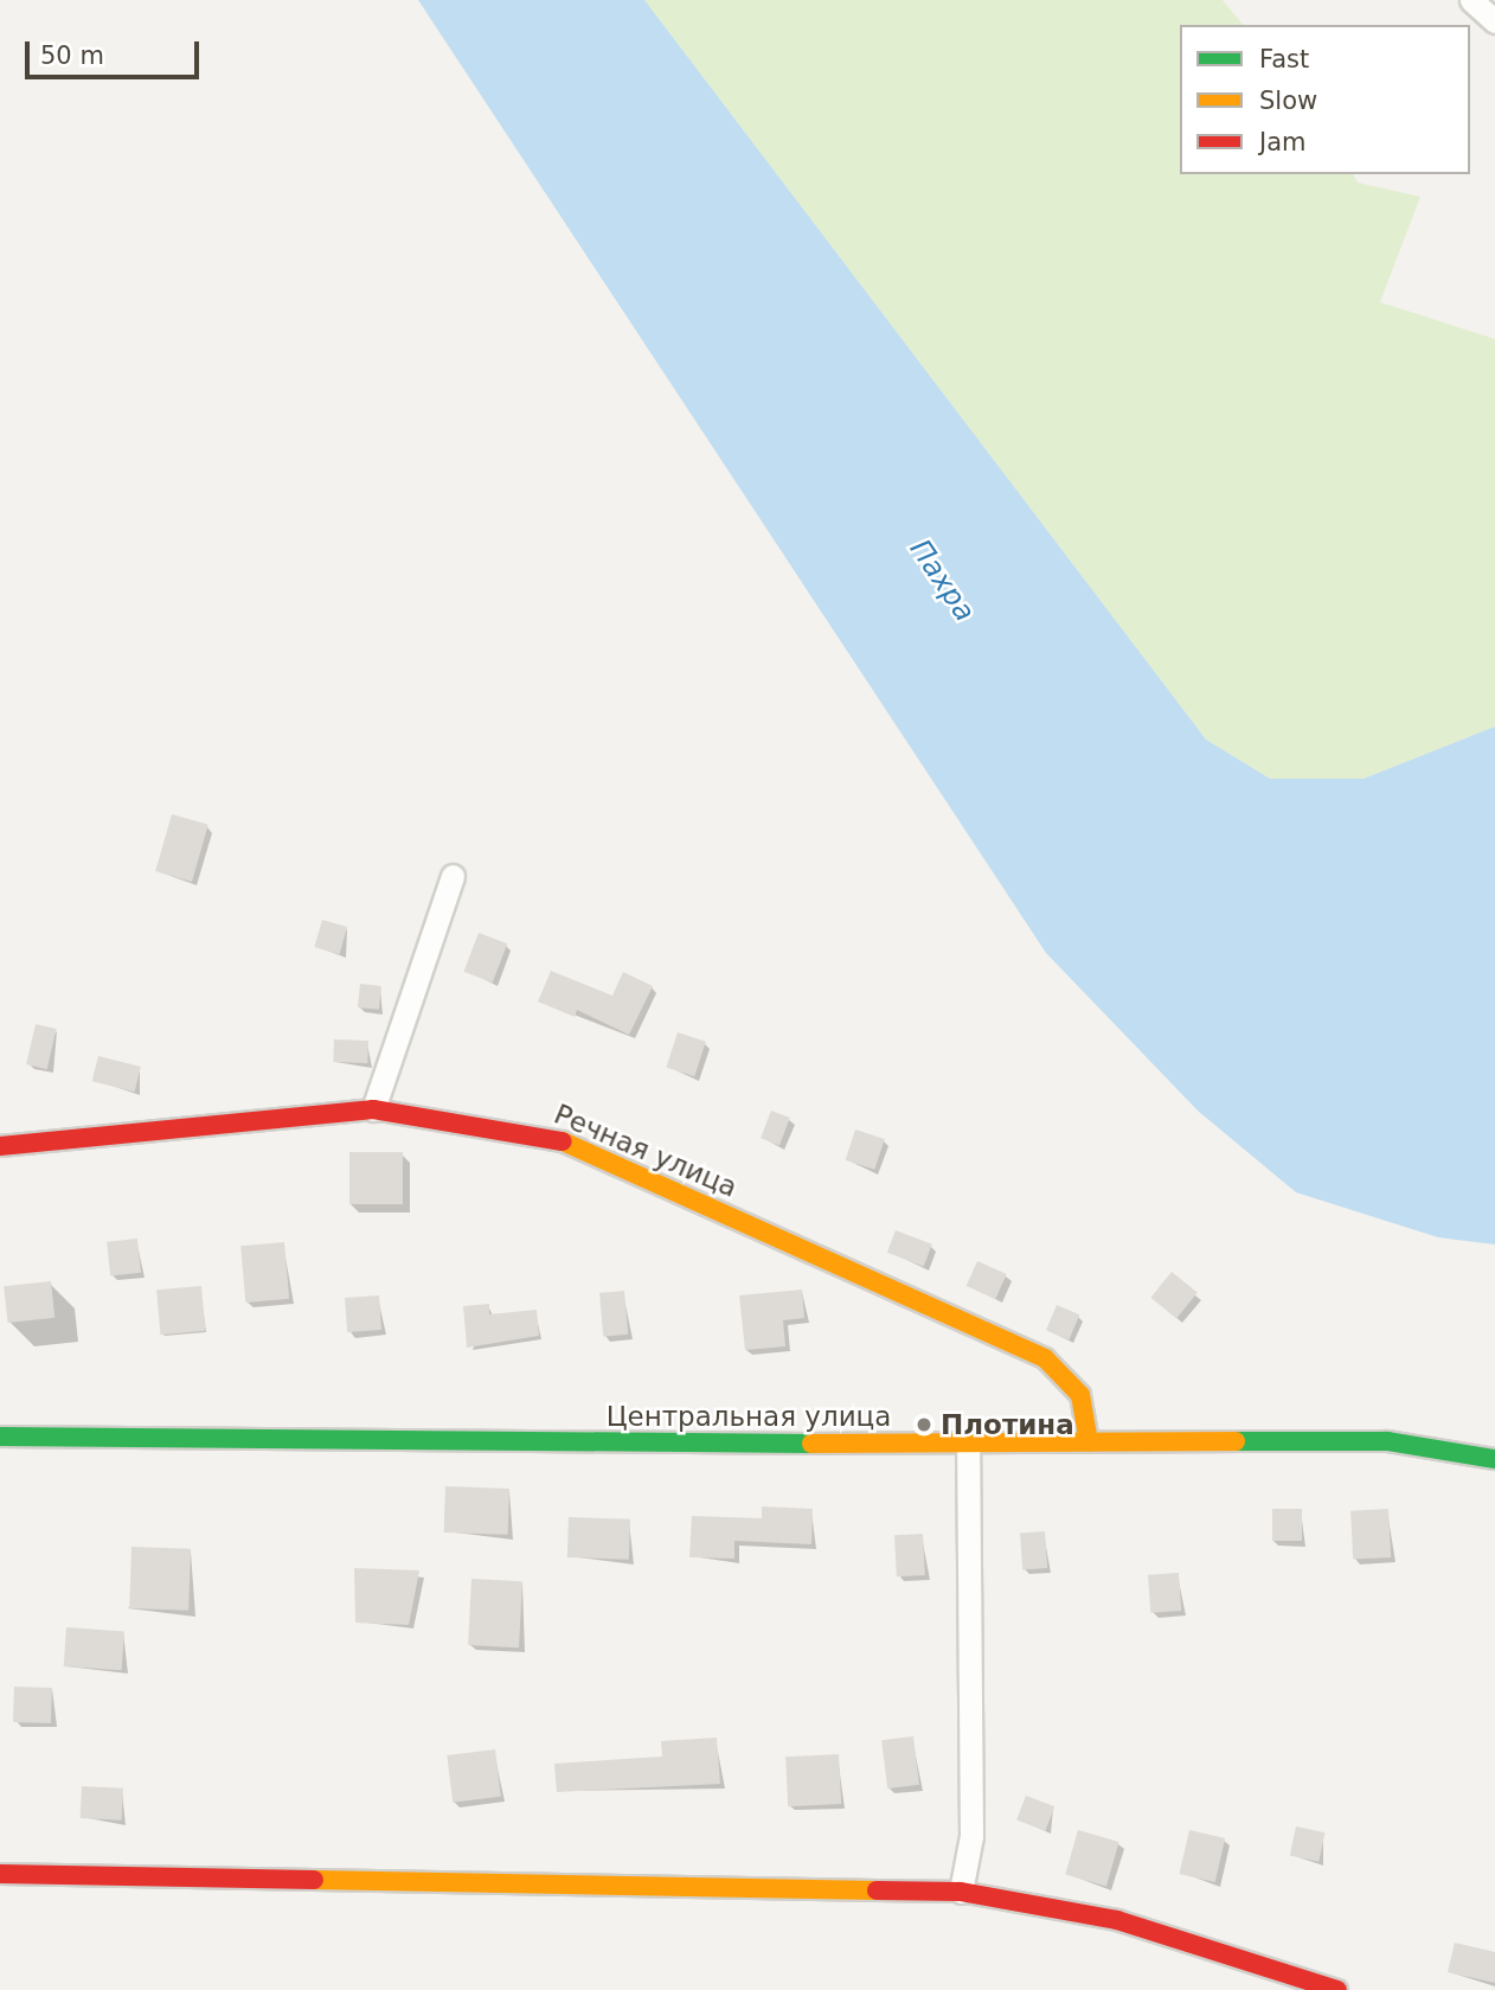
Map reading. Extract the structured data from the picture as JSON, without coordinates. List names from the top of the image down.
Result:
{
  "streets": {
    "street": ["Речная улица", "Центральная улица"]
  },
  "crossings": [
    ["Речная улица", "Центральная улица"]
  ],
  "water": ["Пахра"],
  "places": ["Плотина"],
  "legend": ["Fast", "Slow", "Jam"],
  "scale_bar": "50 m"
}
